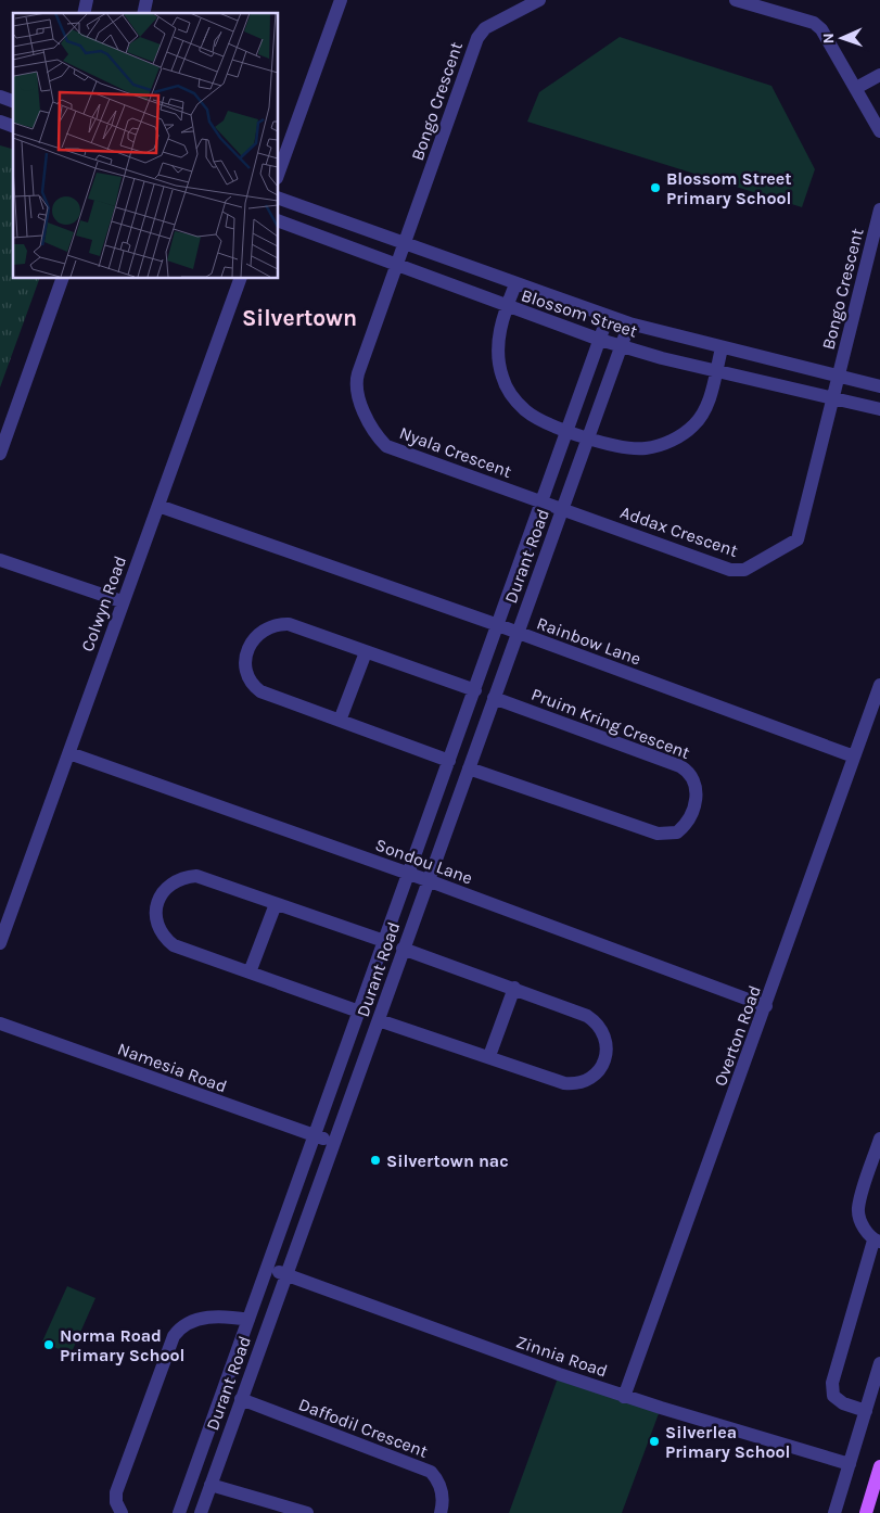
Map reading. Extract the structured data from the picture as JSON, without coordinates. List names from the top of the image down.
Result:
{
  "streets": {
    "street": [
      "Bongo Crescent",
      "Blossom Street",
      "Nyala Crescent",
      "Addax Crescent",
      "Durant Road",
      "Colwyn Road",
      "Rainbow Lane",
      "Pruim Kring Crescent",
      "Sondou Lane",
      "Overton Road",
      "Namesia Road",
      "Zinnia Road",
      "Daffodil Crescent"
    ]
  },
  "crossings": [
    ["Bongo Crescent", "Blossom Street"],
    ["Bongo Crescent", "Nyala Crescent"],
    ["Bongo Crescent", "Addax Crescent"],
    ["Blossom Street", "Nyala Crescent"],
    ["Blossom Street", "Addax Crescent"],
    ["Blossom Street", "Durant Road"],
    ["Nyala Crescent", "Addax Crescent"],
    ["Nyala Crescent", "Durant Road"],
    ["Addax Crescent", "Durant Road"],
    ["Durant Road", "Rainbow Lane"],
    ["Durant Road", "Pruim Kring Crescent"],
    ["Durant Road", "Sondou Lane"],
    ["Durant Road", "Namesia Road"],
    ["Durant Road", "Zinnia Road"],
    ["Durant Road", "Daffodil Crescent"],
    ["Colwyn Road", "Rainbow Lane"],
    ["Colwyn Road", "Sondou Lane"],
    ["Rainbow Lane", "Overton Road"],
    ["Sondou Lane", "Overton Road"],
    ["Overton Road", "Zinnia Road"]
  ],
  "districts": ["Silvertown"],
  "places": [
    "Blossom Street Primary School",
    "Silvertown nac",
    "Norma Road Primary School",
    "Silverlea Primary School"
  ],
  "north": "left"
}
